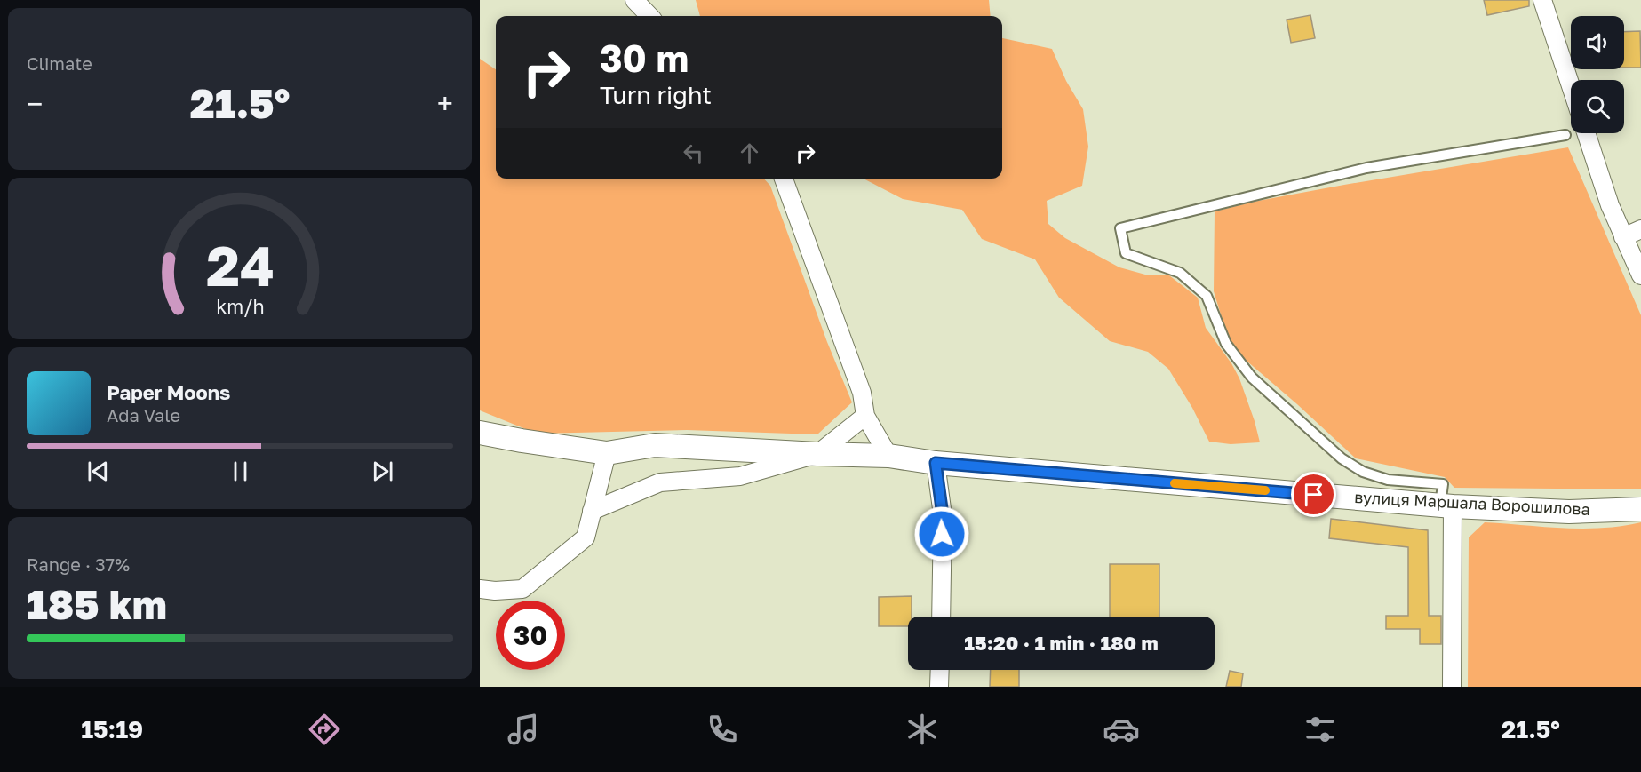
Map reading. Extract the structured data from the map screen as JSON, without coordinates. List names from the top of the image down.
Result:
{
  "streets": {
    "street": ["вулиця Маршала Ворошилова"]
  },
  "page": {
    "tile": [
      "Climate",
      ["Range · 37%", "185 km"]
    ],
    "turn": ["30 m", "Turn right"],
    "heat": ["−", "21.5°", "+"],
    "song": ["Paper Moons", "Ada Vale"],
    "limit": "30",
    "trip": "15:20 · 1 min · 180 m",
    "tabs": ["15:19", "21.5°"],
    "gauge": ["24", "km/h"]
  }
}
